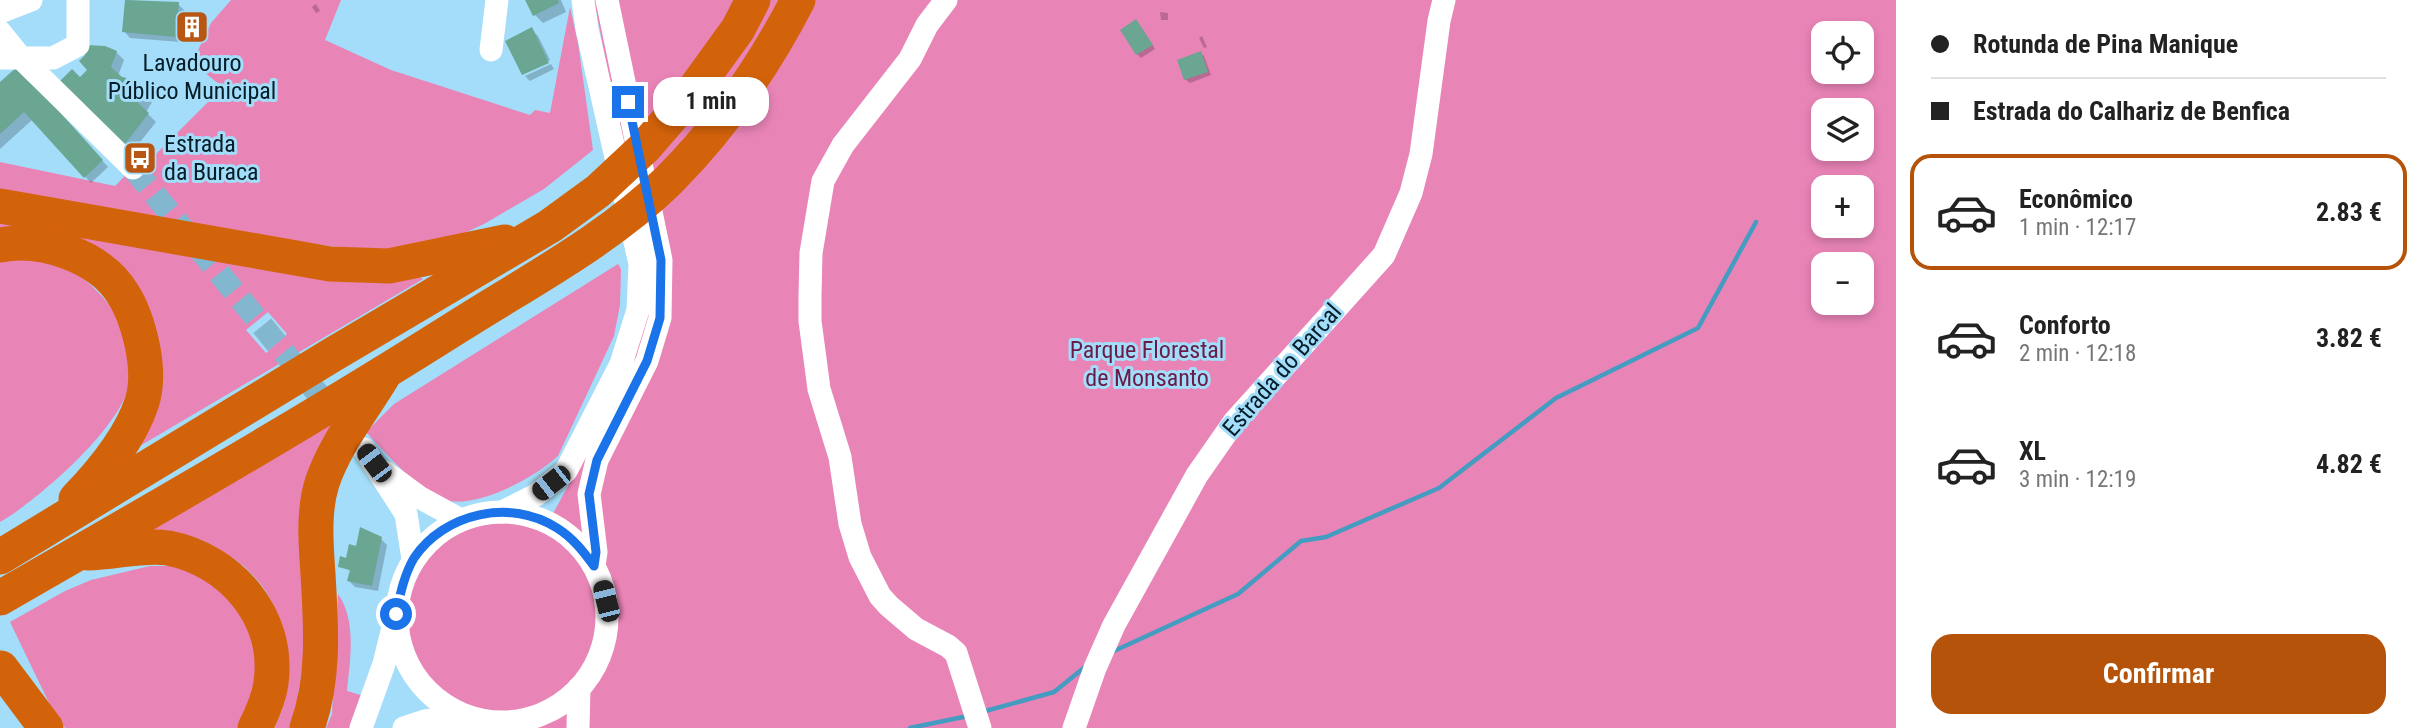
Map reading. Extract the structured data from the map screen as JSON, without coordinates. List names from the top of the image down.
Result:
{
  "streets": {
    "street": ["Estrada do Barcal"]
  },
  "parks": ["Parque Florestal de Monsanto"],
  "places": {
    "building": ["Lavadouro Público Municipal"],
    "bus stop": ["Estrada da Buraca"]
  },
  "page": {
    "banner": ["Rotunda de Pina Manique", "Estrada do Calhariz de Benfica"],
    "map_buttons": ["+", "−"],
    "bubble": "1 min",
    "list": [
      {
        "name": "Econômico",
        "note": "1 min · 12:17",
        "value": "2.83 €"
      },
      {
        "name": "Conforto",
        "note": "2 min · 12:18",
        "value": "3.82 €"
      },
      {
        "name": "XL",
        "note": "3 min · 12:19",
        "value": "4.82 €"
      }
    ],
    "buttons": "Confirmar"
  }
}
